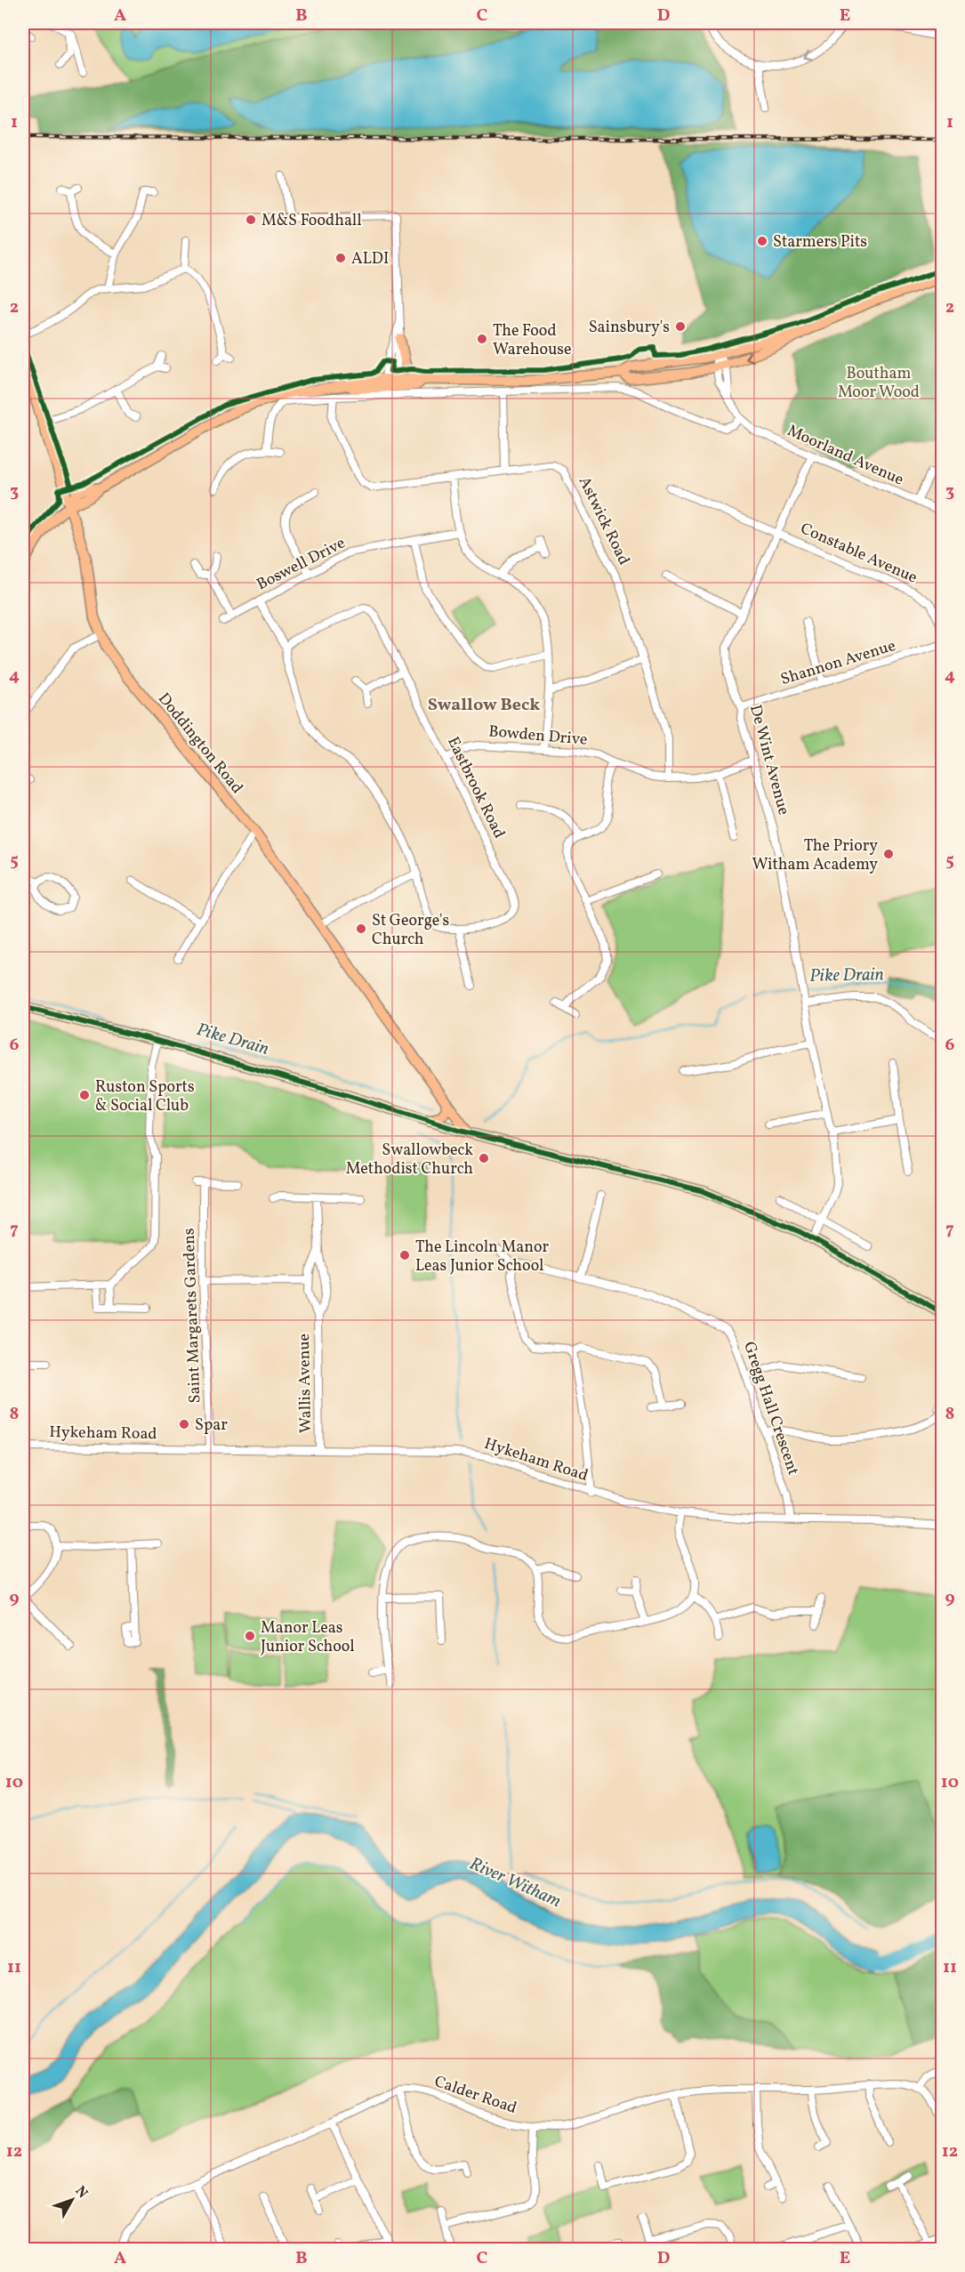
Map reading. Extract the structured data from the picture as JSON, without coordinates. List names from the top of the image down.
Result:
{
  "streets": {
    "main road": ["Doddington Road"],
    "street": [
      "Moorland Avenue",
      "Astwick Road",
      "Constable Avenue",
      "Boswell Drive",
      "Shannon Avenue",
      "Bowden Drive",
      "De Wint Avenue",
      "Eastbrook Road",
      "Saint Margarets Gardens",
      "Wallis Avenue",
      "Gregg Hall Crescent",
      "Hykeham Road",
      "Calder Road"
    ]
  },
  "crossings": [
    ["Moorland Avenue", "De Wint Avenue"],
    ["Astwick Road", "Bowden Drive"],
    ["Constable Avenue", "De Wint Avenue"],
    ["Boswell Drive", "Eastbrook Road"],
    ["Shannon Avenue", "De Wint Avenue"],
    ["Bowden Drive", "De Wint Avenue"],
    ["Bowden Drive", "Eastbrook Road"],
    ["Saint Margarets Gardens", "Hykeham Road"],
    ["Wallis Avenue", "Hykeham Road"],
    ["Gregg Hall Crescent", "Hykeham Road"]
  ],
  "districts": ["Swallow Beck"],
  "water": ["Pike Drain", "River Witham"],
  "parks": ["Boutham Moor Wood"],
  "places": [
    "M&S Foodhall",
    "Starmers Pits",
    "ALDI",
    "Sainsbury's",
    "The Food Warehouse",
    "The Priory Witham Academy",
    "St George's Church",
    "Ruston Sports & Social Club",
    "Swallowbeck Methodist Church",
    "The Lincoln Manor Leas Junior School",
    "Spar",
    "Manor Leas Junior School"
  ],
  "north": "top right",
  "grid": {
    "columns": [
      "A",
      "B",
      "C",
      "D",
      "E"
    ],
    "rows": [
      "1",
      "2",
      "3",
      "4",
      "5",
      "6",
      "7",
      "8",
      "9",
      "10",
      "11",
      "12"
    ]
  }
}
